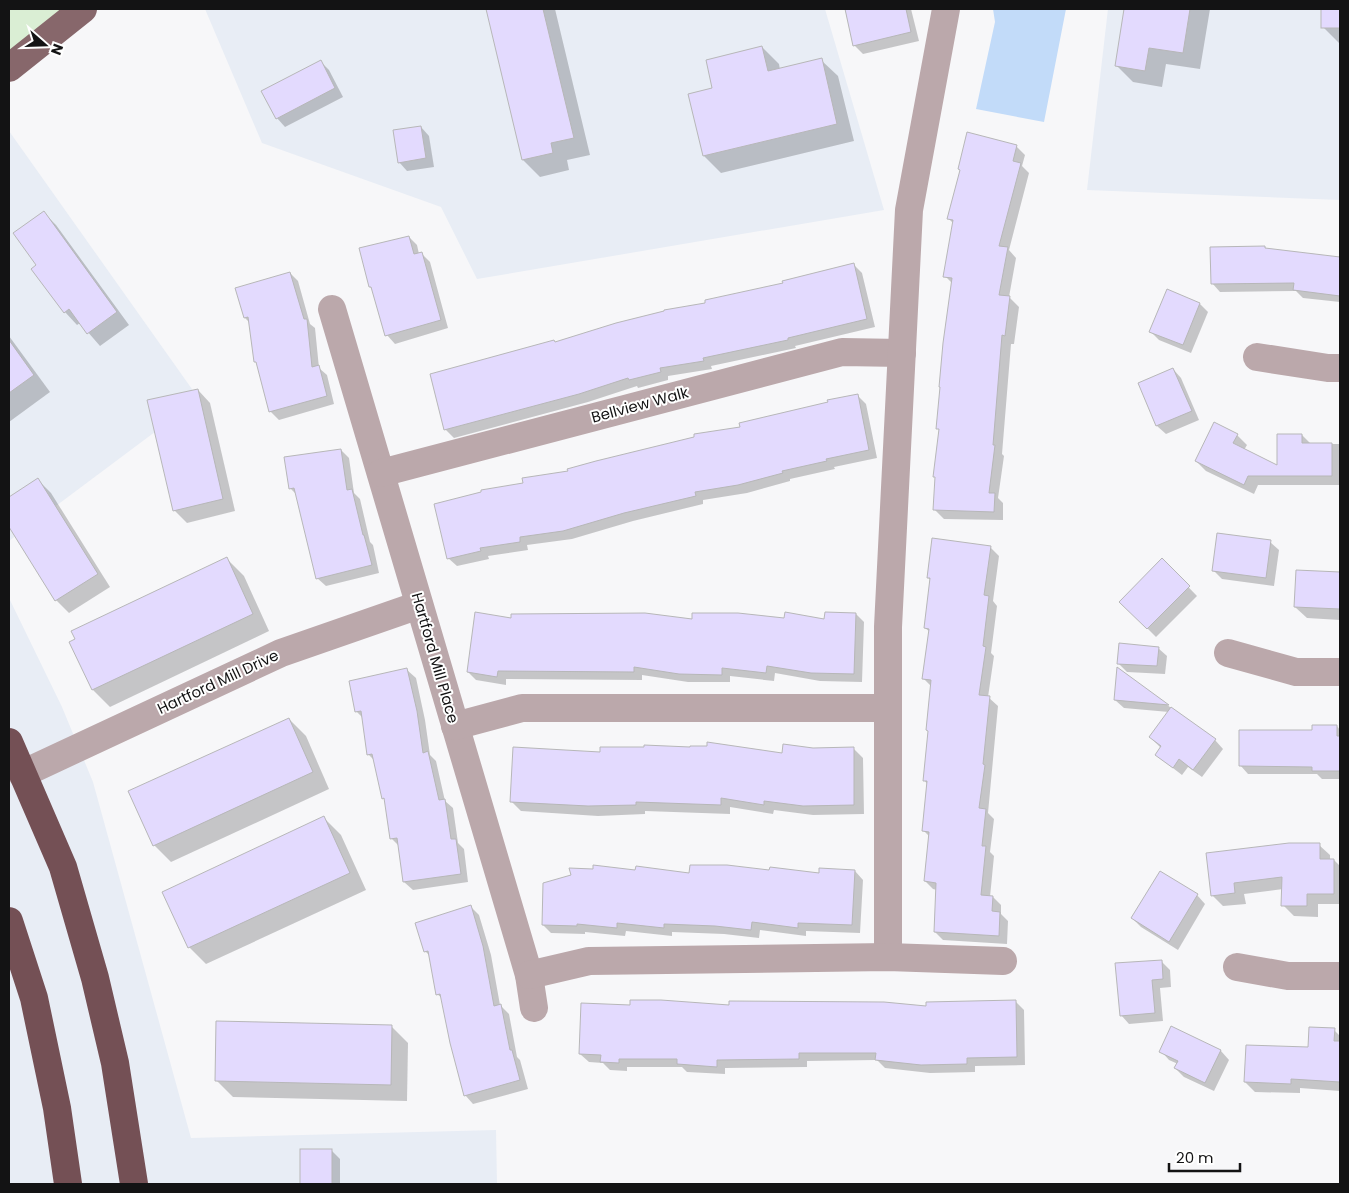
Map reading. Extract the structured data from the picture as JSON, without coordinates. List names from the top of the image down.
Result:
{
  "streets": {
    "street": ["Bellview Walk", "Hartford Mill Place", "Hartford Mill Drive"]
  },
  "crossings": [
    ["Bellview Walk", "Hartford Mill Place"],
    ["Hartford Mill Place", "Hartford Mill Drive"]
  ],
  "scale_bar": "20 m",
  "north": "right"
}
